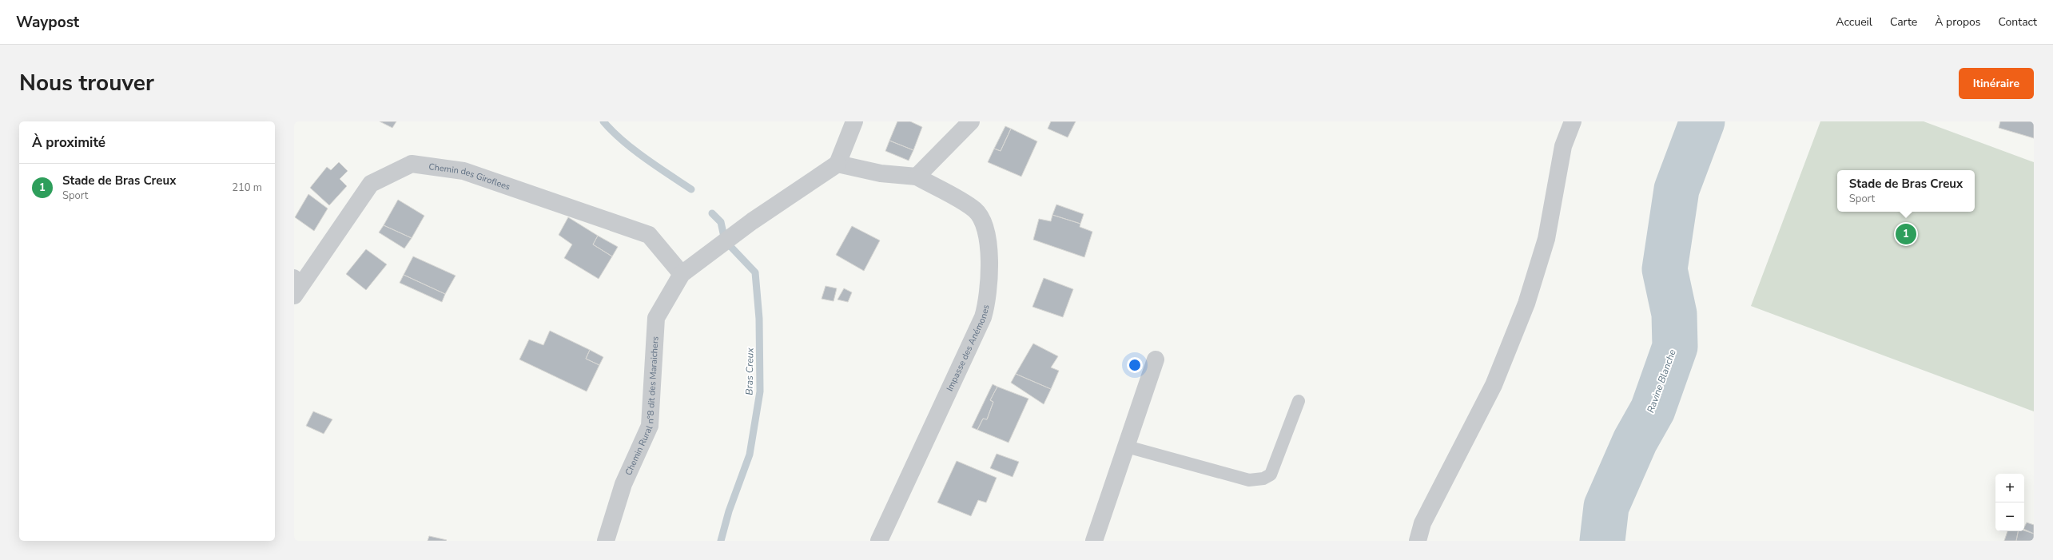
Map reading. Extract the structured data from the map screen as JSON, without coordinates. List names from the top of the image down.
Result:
{
  "streets": {
    "street": ["Chemin des Giroflees", "Impasse des Anémones", "Chemin Rural n°8 dit des Maraichers"]
  },
  "crossings": [
    ["Chemin des Giroflees", "Chemin Rural n°8 dit des Maraichers"]
  ],
  "water": ["Bras Creux", "Ravine Blanche"],
  "page": {
    "header": "Waypost",
    "nav": [
      "Accueil",
      "Carte",
      "À propos",
      "Contact"
    ],
    "title": "Nous trouver",
    "buttons": "Itinéraire",
    "heading": "À proximité",
    "list": [
      {
        "mark": "1",
        "name": "Stade de Bras Creux",
        "note": "Sport",
        "value": "210 m"
      }
    ],
    "popup": ["Stade de Bras Creux", "Sport"],
    "pins": "1",
    "map_buttons": ["+", "−"]
  }
}
